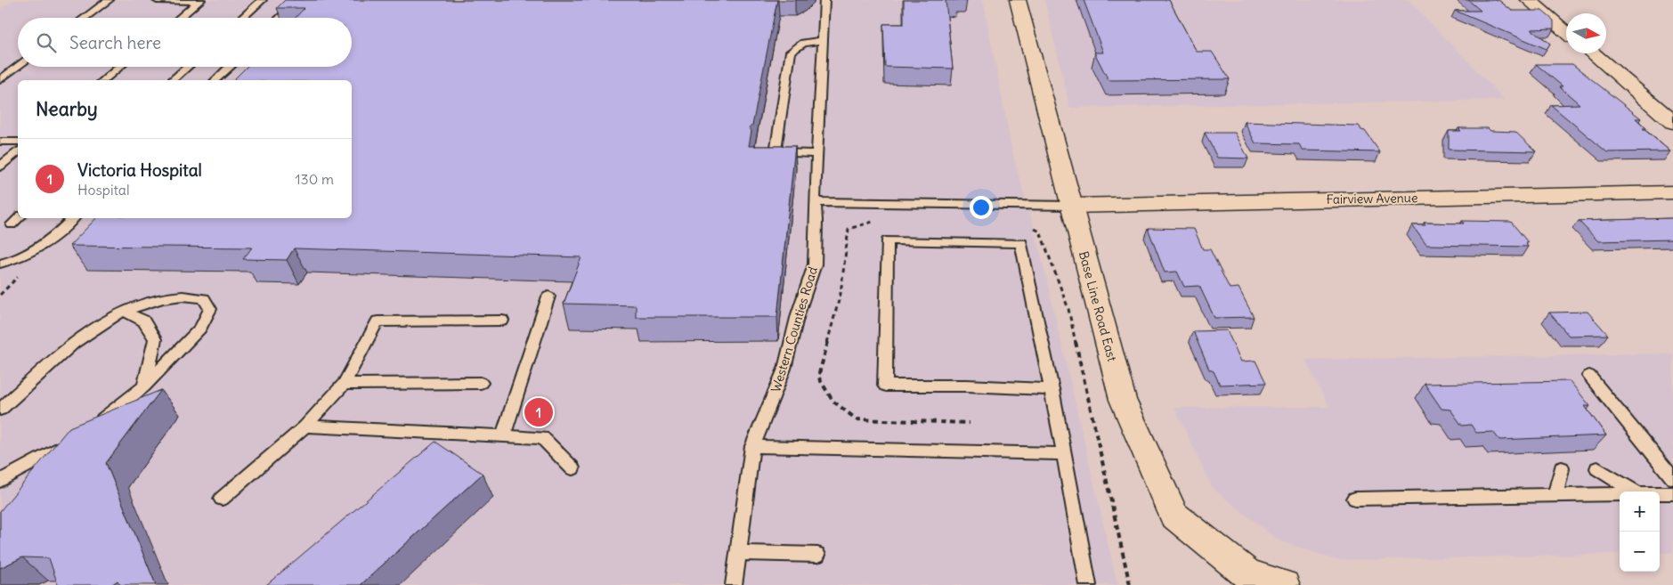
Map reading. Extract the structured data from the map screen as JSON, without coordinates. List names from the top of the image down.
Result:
{
  "streets": {
    "street": ["Fairview Avenue", "Base Line Road East"],
    "lane": ["Western Counties Road"]
  },
  "crossings": [
    ["Fairview Avenue", "Base Line Road East"]
  ],
  "north": "right",
  "page": {
    "search": "Search here",
    "heading": "Nearby",
    "list": [
      {
        "mark": "1",
        "name": "Victoria Hospital",
        "note": "Hospital",
        "value": "130 m"
      }
    ],
    "pins": "1",
    "map_buttons": ["+", "−"]
  }
}
